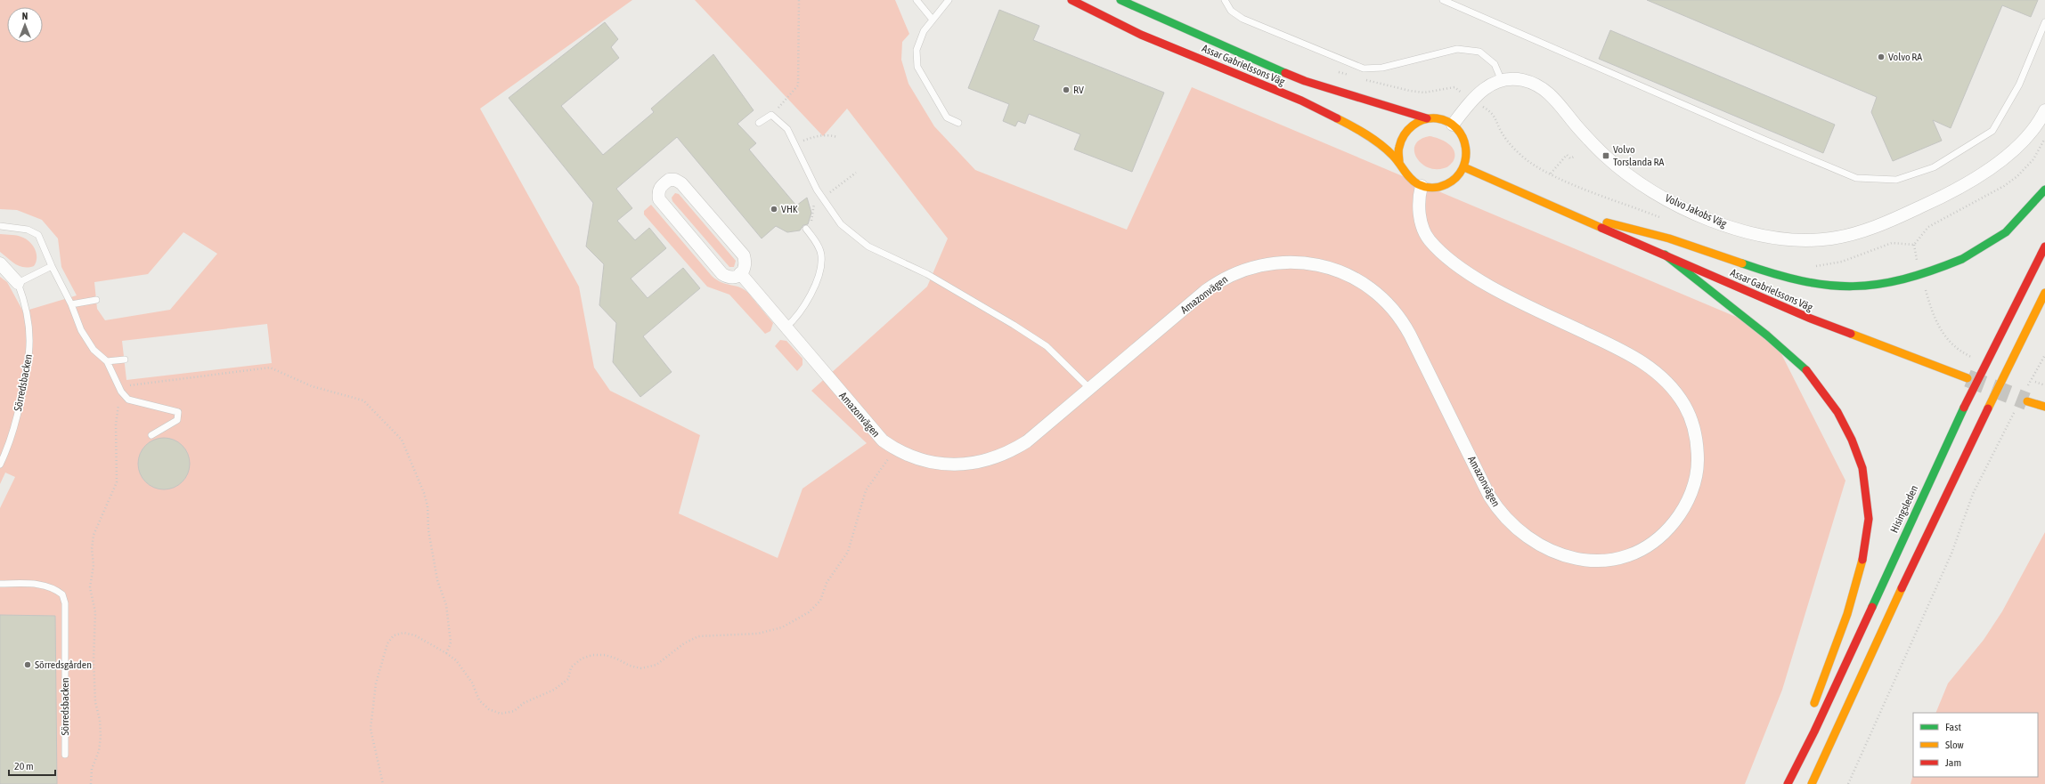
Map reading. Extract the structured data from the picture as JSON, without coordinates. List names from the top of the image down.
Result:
{
  "streets": {
    "main road": ["Assar Gabrielssons Väg", "Hisingsleden"],
    "street": ["Volvo Jakobs Väg", "Amazonvägen", "Sörredsbacken"]
  },
  "crossings": [
    ["Assar Gabrielssons Väg", "Volvo Jakobs Väg"],
    ["Assar Gabrielssons Väg", "Amazonvägen"],
    ["Volvo Jakobs Väg", "Amazonvägen"]
  ],
  "places": {
    "other": [
      "Volvo RA",
      "RV",
      "VHK",
      "Sörredsgården"
    ],
    "transit": ["Volvo Torslanda RA"]
  },
  "legend": ["Fast", "Slow", "Jam"],
  "scale_bar": "20 m",
  "north": "top"
}
